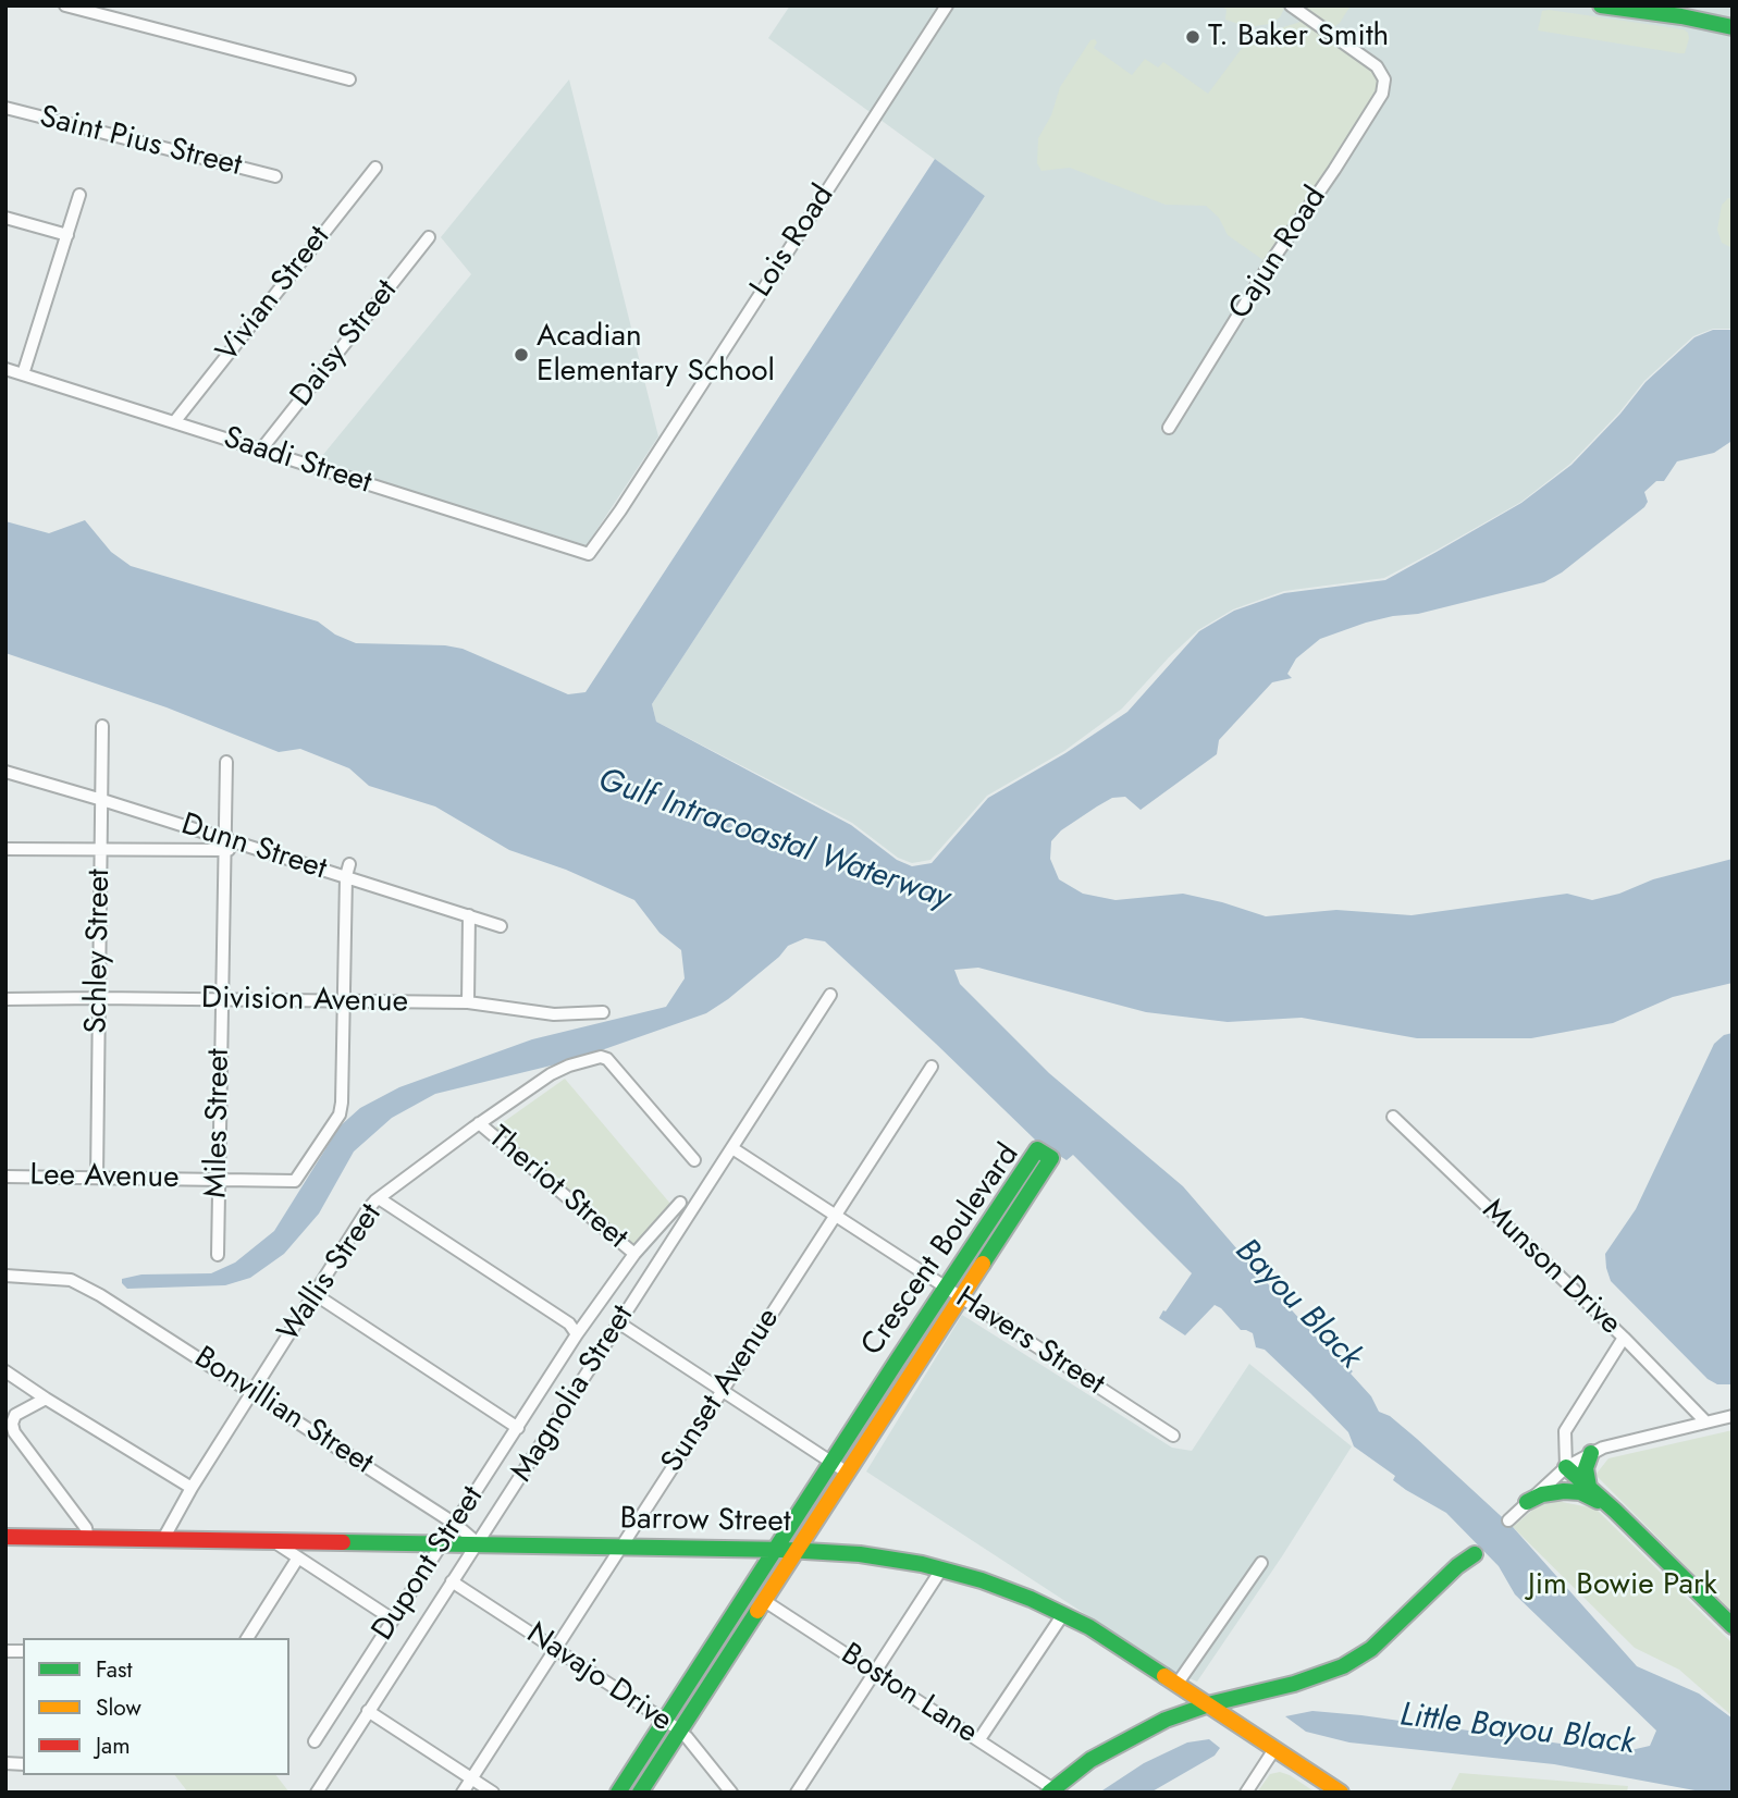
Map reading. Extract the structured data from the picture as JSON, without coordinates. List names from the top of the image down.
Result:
{
  "streets": {
    "street": [
      "Saint Pius Street",
      "Lois Road",
      "Cajun Road",
      "Vivian Street",
      "Daisy Street",
      "Saadi Street",
      "Dunn Street",
      "Schley Street",
      "Division Avenue",
      "Miles Street",
      "Lee Avenue",
      "Theriot Street",
      "Crescent Boulevard",
      "Munson Drive",
      "Wallis Street",
      "Havers Street",
      "Sunset Avenue",
      "Magnolia Street",
      "Bonvillian Street",
      "Barrow Street",
      "Dupont Street",
      "Navajo Drive",
      "Boston Lane"
    ]
  },
  "crossings": [
    ["Lois Road", "Saadi Street"],
    ["Vivian Street", "Saadi Street"],
    ["Daisy Street", "Saadi Street"],
    ["Dunn Street", "Schley Street"],
    ["Dunn Street", "Miles Street"],
    ["Schley Street", "Division Avenue"],
    ["Schley Street", "Lee Avenue"],
    ["Division Avenue", "Miles Street"],
    ["Division Avenue", "Lee Avenue"],
    ["Miles Street", "Lee Avenue"],
    ["Theriot Street", "Wallis Street"],
    ["Theriot Street", "Dupont Street"],
    ["Crescent Boulevard", "Havers Street"],
    ["Crescent Boulevard", "Barrow Street"],
    ["Crescent Boulevard", "Navajo Drive"],
    ["Crescent Boulevard", "Boston Lane"],
    ["Wallis Street", "Bonvillian Street"],
    ["Wallis Street", "Barrow Street"],
    ["Havers Street", "Sunset Avenue"],
    ["Havers Street", "Magnolia Street"],
    ["Sunset Avenue", "Barrow Street"],
    ["Sunset Avenue", "Navajo Drive"],
    ["Magnolia Street", "Bonvillian Street"],
    ["Magnolia Street", "Barrow Street"],
    ["Magnolia Street", "Navajo Drive"],
    ["Bonvillian Street", "Barrow Street"],
    ["Bonvillian Street", "Dupont Street"],
    ["Barrow Street", "Dupont Street"]
  ],
  "water": ["Gulf Intracoastal Waterway", "Bayou Black", "Little Bayou Black"],
  "parks": ["Jim Bowie Park"],
  "places": ["T. Baker Smith", "Acadian Elementary School"],
  "legend": ["Fast", "Slow", "Jam"]
}
